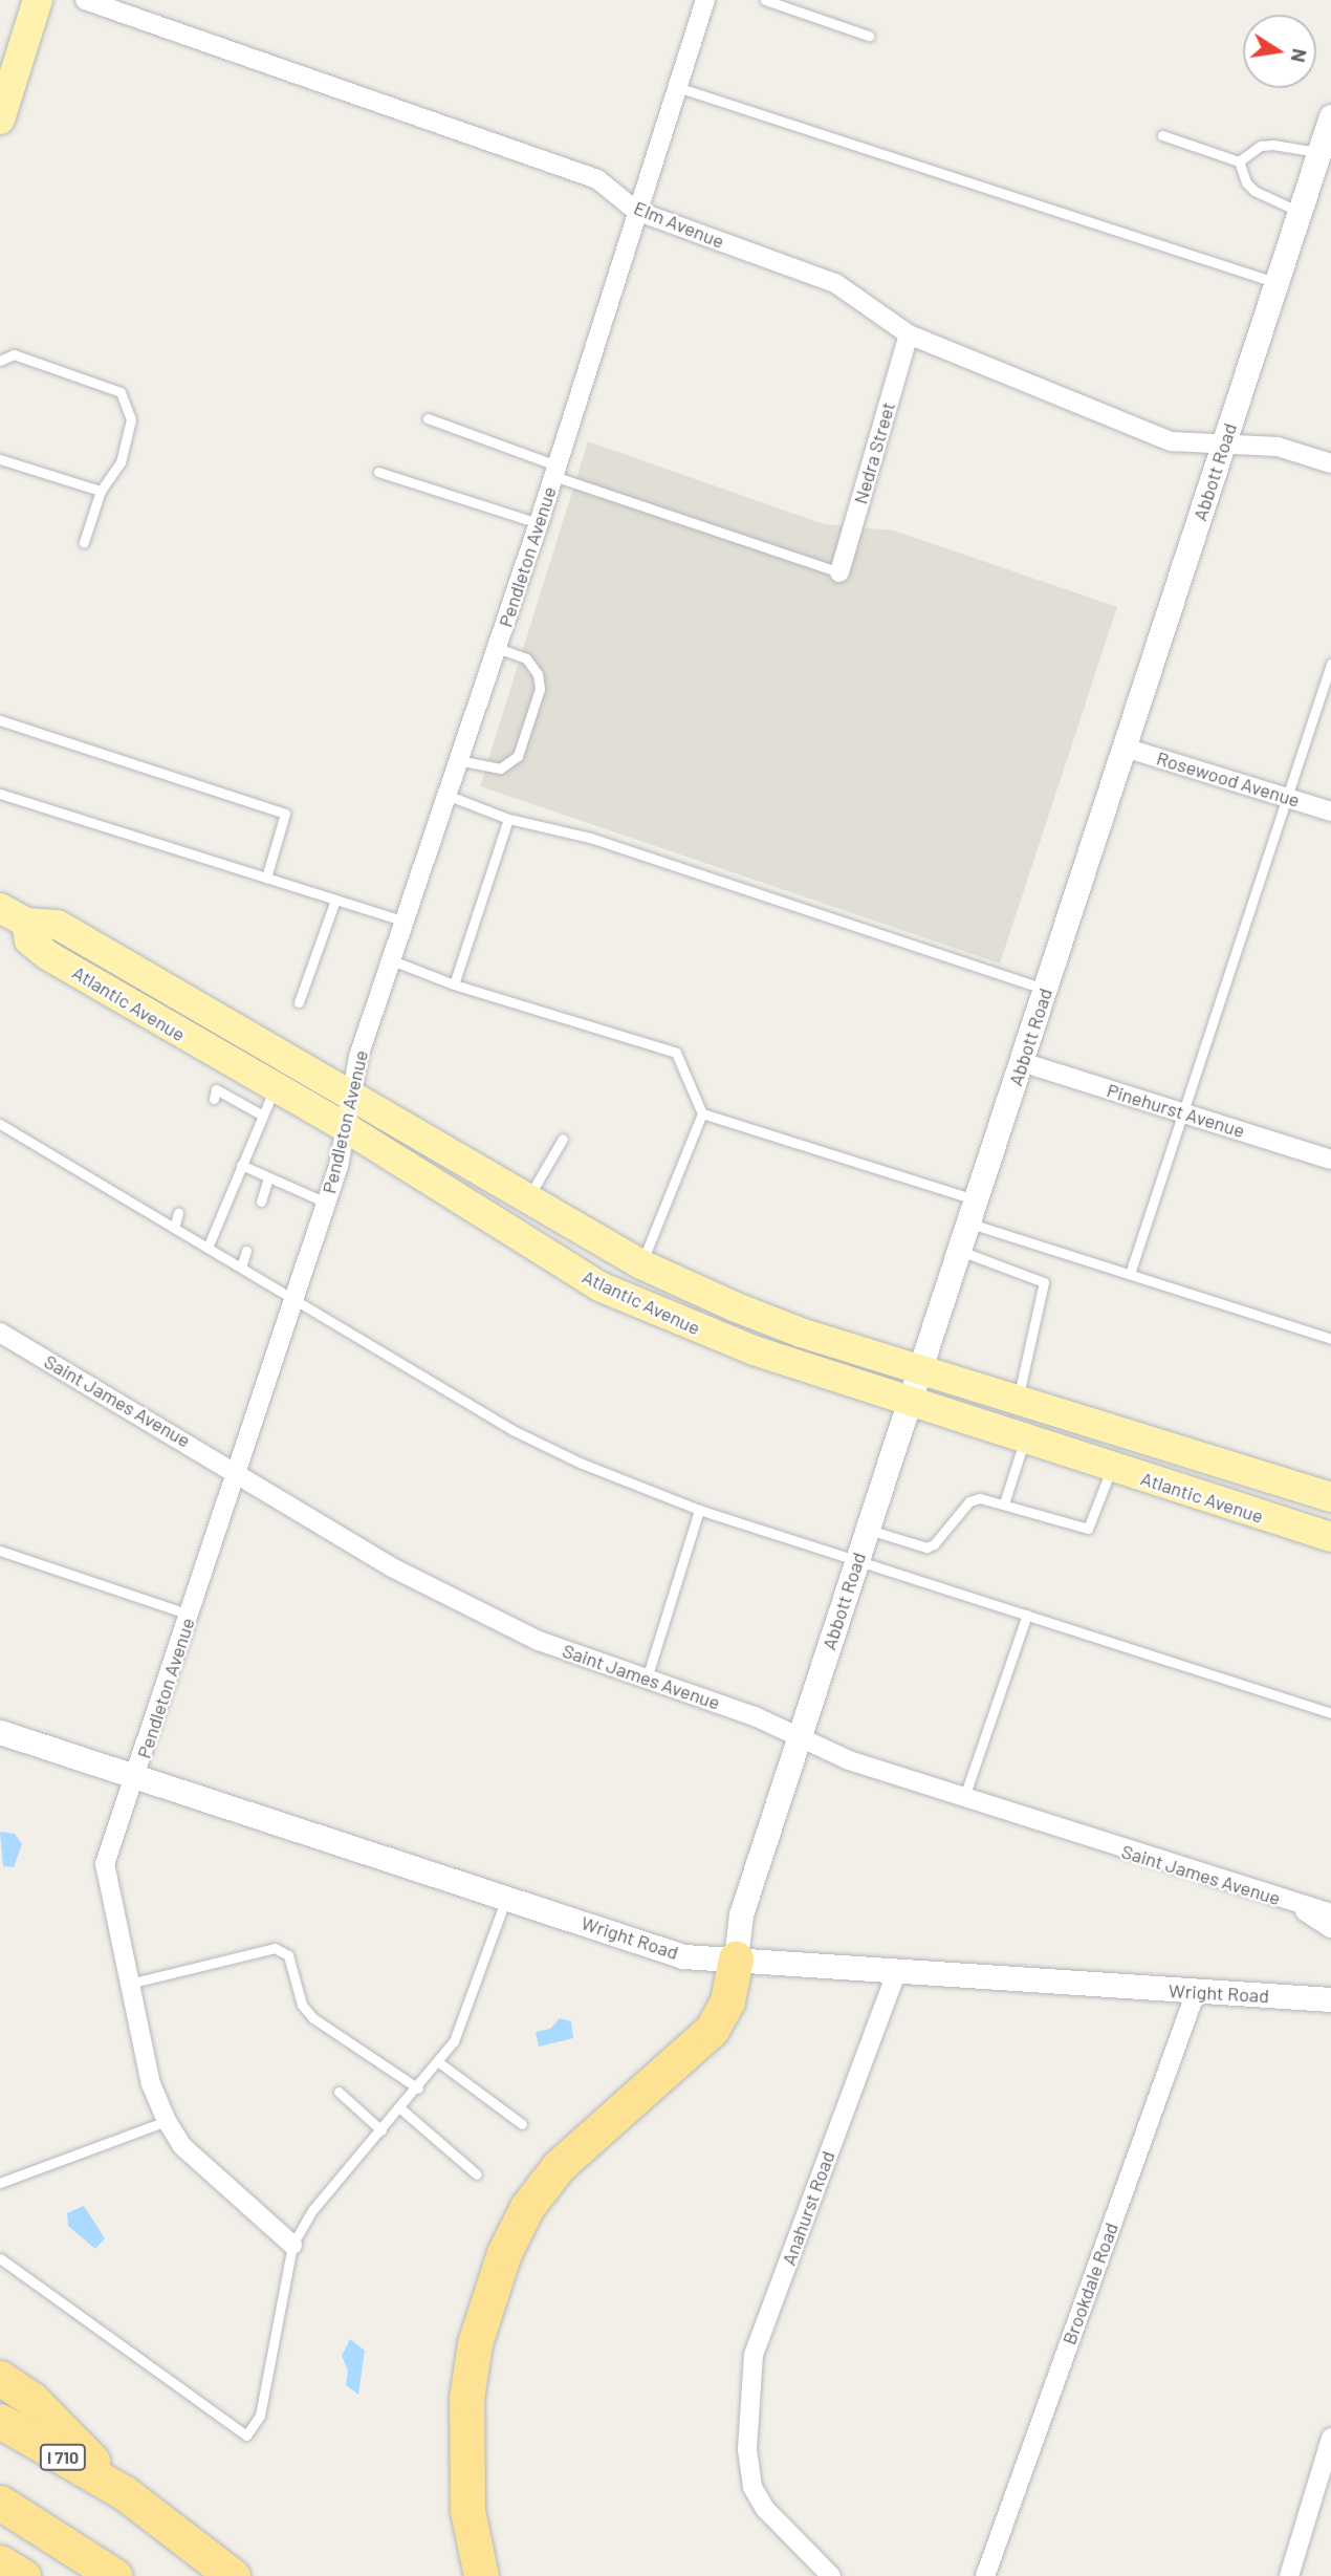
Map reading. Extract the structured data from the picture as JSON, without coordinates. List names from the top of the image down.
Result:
{
  "streets": {
    "highway": ["I 710"],
    "main road": ["Atlantic Avenue"],
    "street": [
      "Elm Avenue",
      "Nedra Street",
      "Abbott Road",
      "Pendleton Avenue",
      "Rosewood Avenue",
      "Pinehurst Avenue",
      "Saint James Avenue",
      "Wright Road",
      "Anahurst Road",
      "Brookdale Road"
    ]
  },
  "crossings": [
    ["Elm Avenue", "Nedra Street"],
    ["Elm Avenue", "Abbott Road"],
    ["Elm Avenue", "Pendleton Avenue"],
    ["Abbott Road", "Rosewood Avenue"],
    ["Abbott Road", "Atlantic Avenue"],
    ["Abbott Road", "Pinehurst Avenue"],
    ["Abbott Road", "Saint James Avenue"],
    ["Abbott Road", "Wright Road"],
    ["Pendleton Avenue", "Atlantic Avenue"],
    ["Pendleton Avenue", "Saint James Avenue"],
    ["Pendleton Avenue", "Wright Road"],
    ["Wright Road", "Anahurst Road"],
    ["Wright Road", "Brookdale Road"]
  ],
  "north": "right"
}
